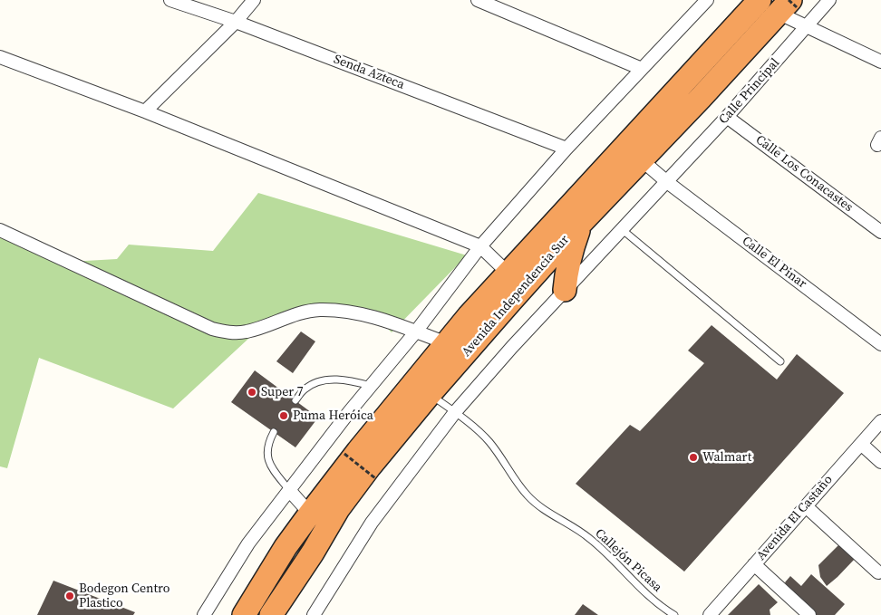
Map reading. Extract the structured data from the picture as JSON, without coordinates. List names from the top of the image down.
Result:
{
  "streets": {
    "highway": ["Avenida Independencia Sur"],
    "street": [
      "Senda Azteca",
      "Calle Principal",
      "Calle Los Conacastes",
      "Calle El Pinar",
      "Avenida El Castaño"
    ],
    "lane": ["Callejón Picasa"]
  },
  "crossings": [
    ["Calle Principal", "Calle Los Conacastes"],
    ["Calle Principal", "Calle El Pinar"],
    ["Calle Principal", "Callejón Picasa"],
    ["Calle El Pinar", "Avenida Independencia Sur"],
    ["Avenida Independencia Sur", "Callejón Picasa"]
  ],
  "places": [
    "Super 7",
    "Puma Heróica",
    "Walmart",
    "Bodegon Centro Plastico"
  ]
}
